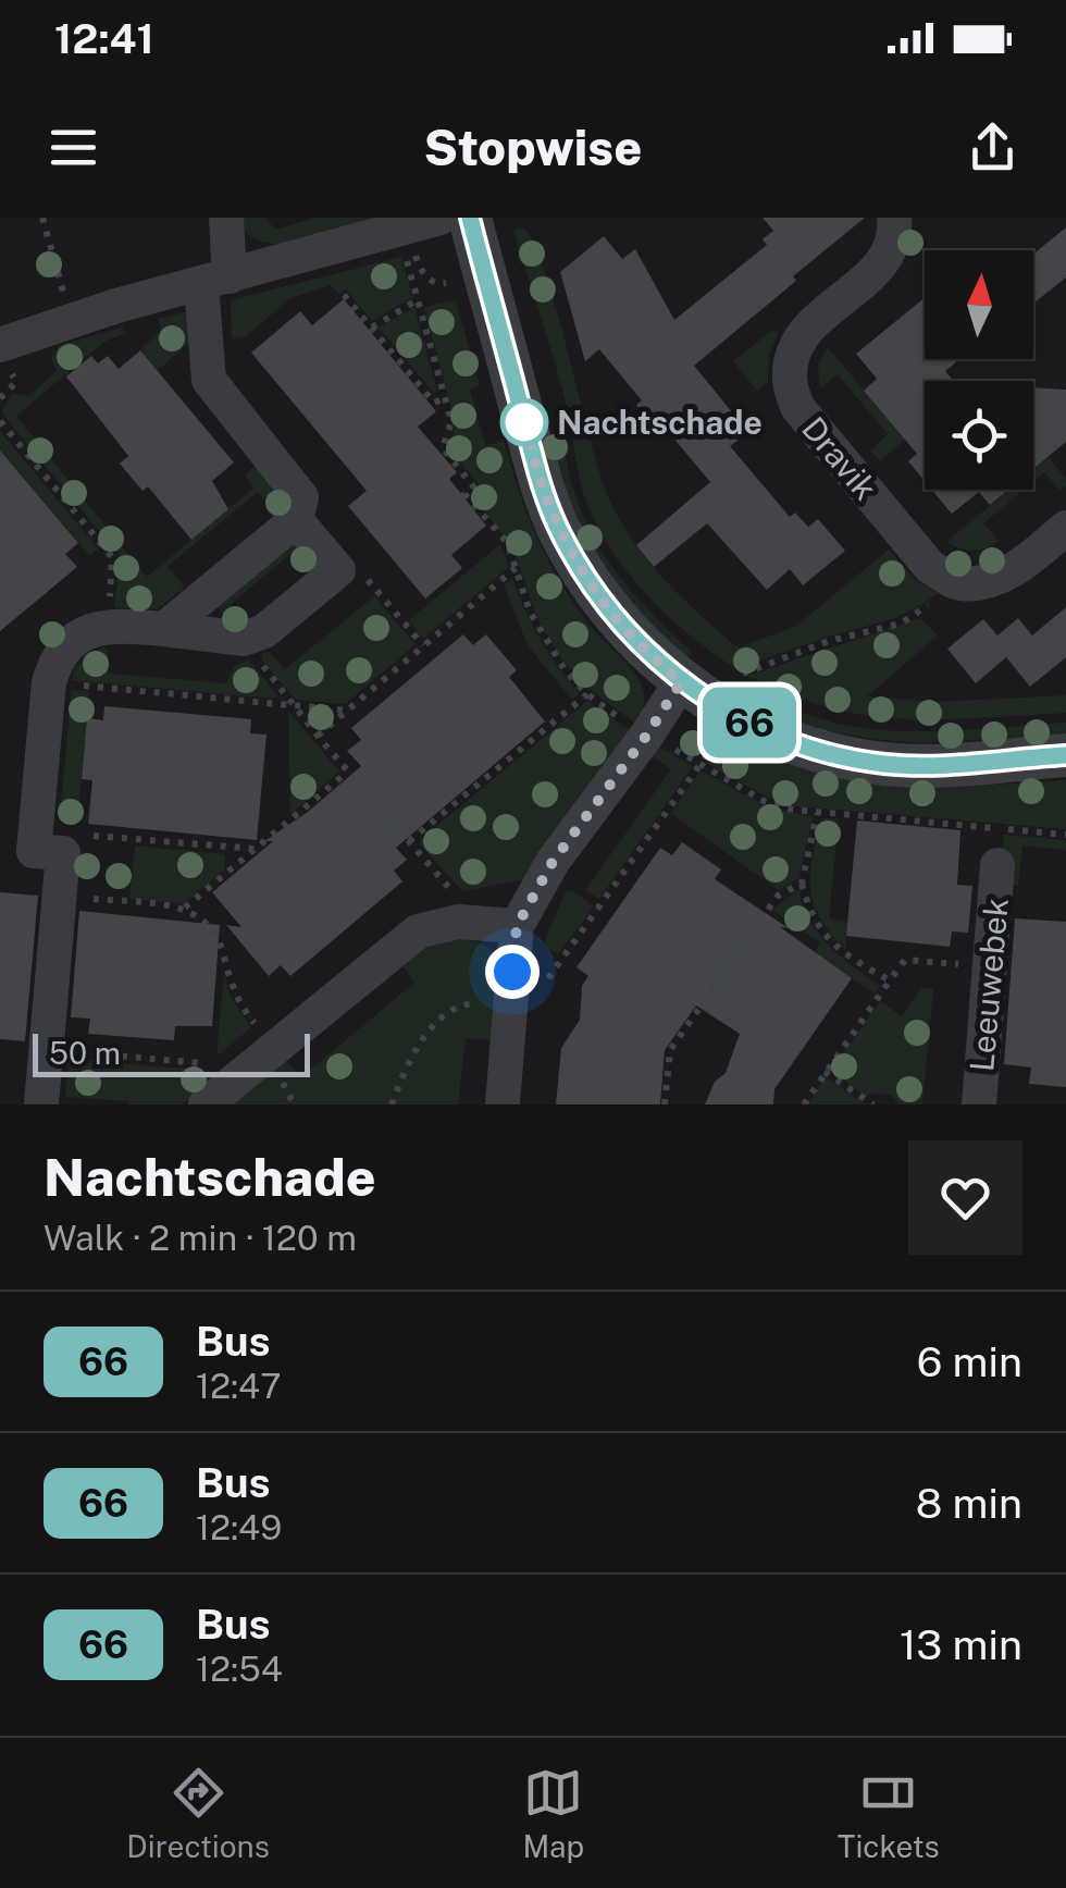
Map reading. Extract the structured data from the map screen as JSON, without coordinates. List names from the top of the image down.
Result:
{
  "streets": {
    "street": ["Dravik", "Leeuwebek"]
  },
  "places": ["Nachtschade"],
  "lines": ["bus line 66"],
  "scale_bar": "50 m",
  "north": "top",
  "page": {
    "status": "12:41",
    "header": "Stopwise",
    "on_map": "66",
    "scale": "50 m",
    "heading": ["Nachtschade", "Walk · 2 min · 120 m"],
    "list": [
      {
        "mark": "66",
        "name": "Bus",
        "note": "12:47",
        "value": "6 min"
      },
      {
        "mark": "66",
        "name": "Bus",
        "note": "12:49",
        "value": "8 min"
      },
      {
        "mark": "66",
        "name": "Bus",
        "note": "12:54",
        "value": "13 min"
      }
    ],
    "tabs": ["Directions", "Map", "Tickets"]
  }
}
